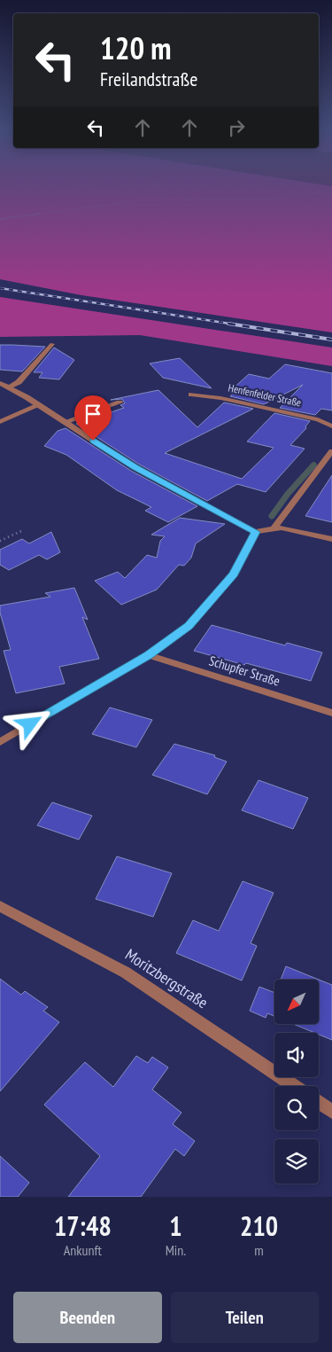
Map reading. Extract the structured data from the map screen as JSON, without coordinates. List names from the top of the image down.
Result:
{
  "streets": {
    "street": ["Henfenfelder Straße", "Schupfer Straße", "Moritzbergstraße"]
  },
  "north": "bottom left",
  "page": {
    "turn": ["120 m", "Freilandstraße"],
    "eta": [
      "17:48",
      "Ankunft",
      "1",
      "Min.",
      "210",
      "m"
    ],
    "buttons": ["Beenden", "Teilen"]
  }
}
